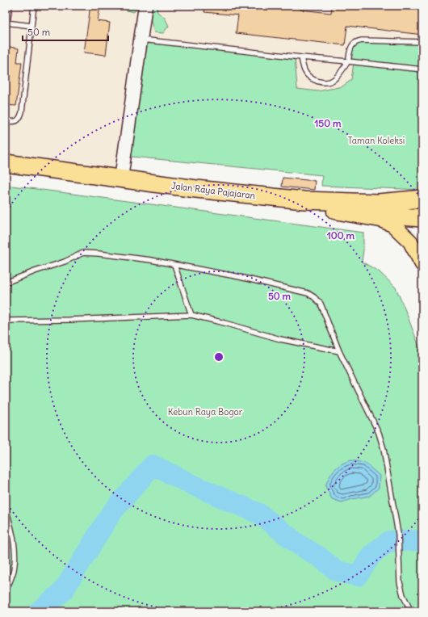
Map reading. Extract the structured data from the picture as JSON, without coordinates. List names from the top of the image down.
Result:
{
  "streets": {
    "highway": ["Jalan Raya Pajajaran"]
  },
  "parks": ["Taman Koleksi", "Kebun Raya Bogor"],
  "scale_bar": "50 m",
  "rings": ["150 m", "100 m", "50 m"]
}
